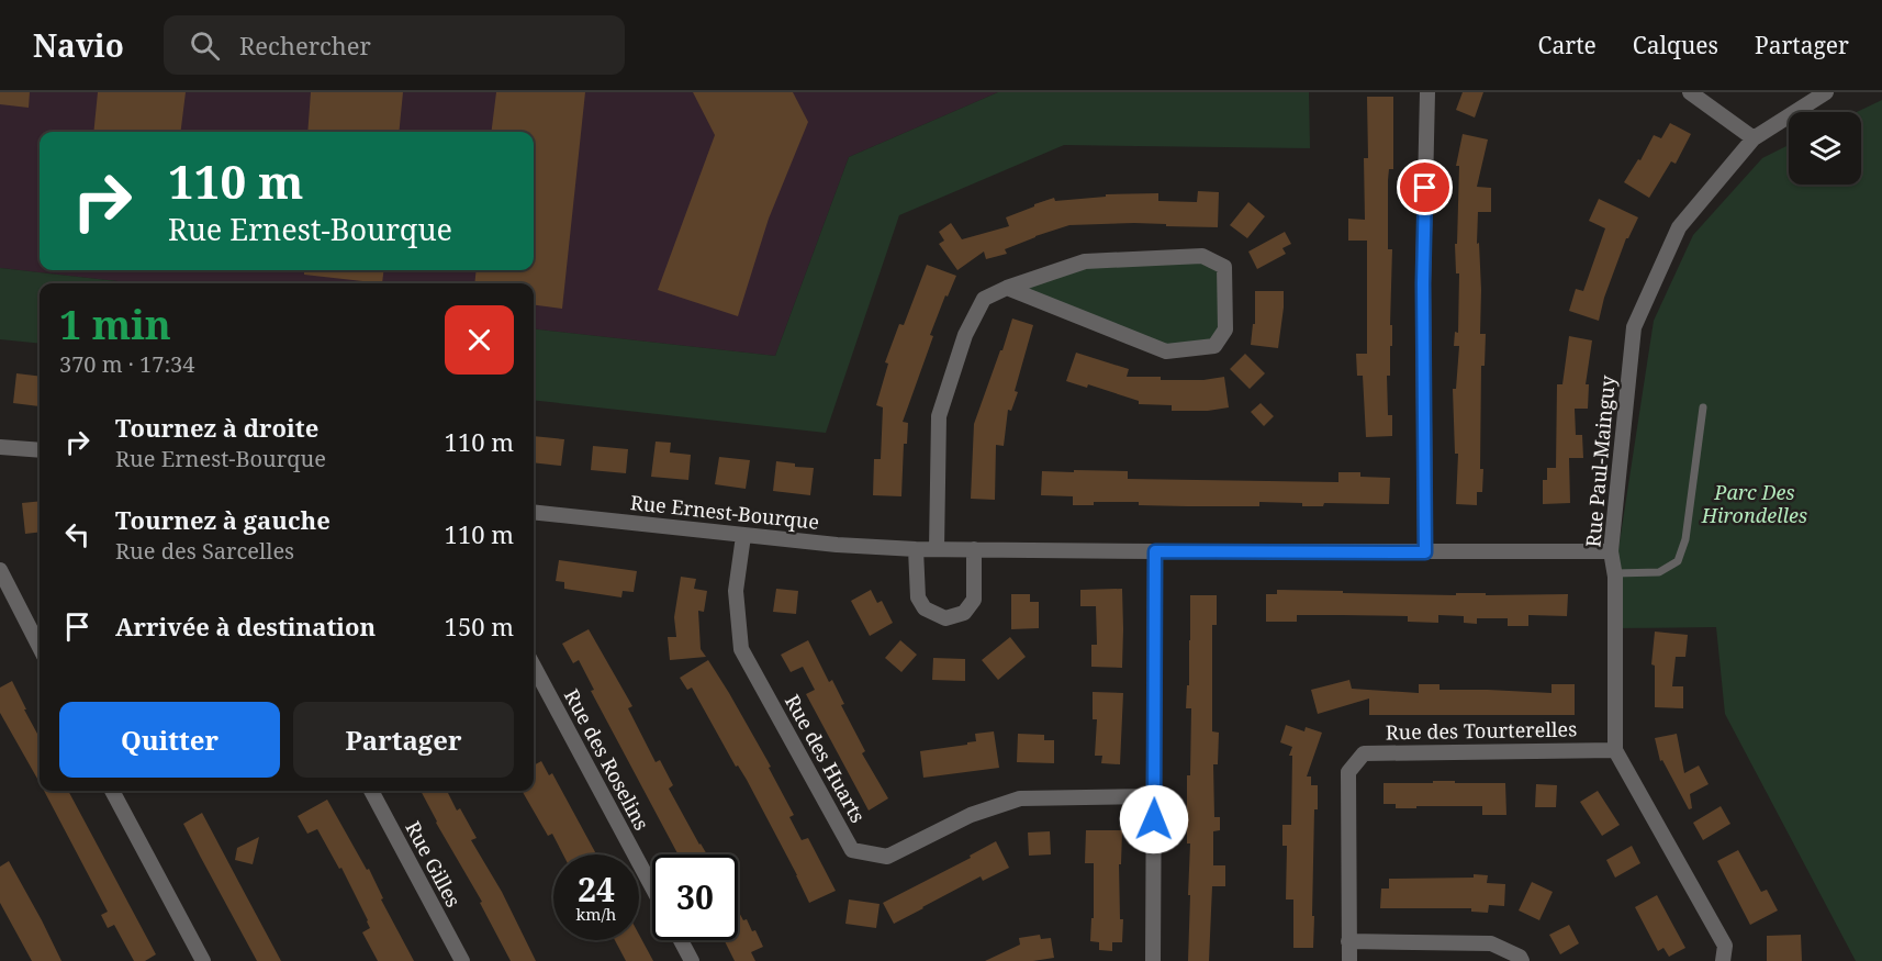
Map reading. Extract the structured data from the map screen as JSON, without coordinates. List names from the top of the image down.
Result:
{
  "streets": {
    "street": [
      "Rue Paul-Mainguy",
      "Rue Ernest-Bourque",
      "Rue des Tourterelles",
      "Rue des Huarts",
      "Rue des Roselins",
      "Rue Gilles"
    ]
  },
  "crossings": [
    ["Rue Paul-Mainguy", "Rue Ernest-Bourque"],
    ["Rue Paul-Mainguy", "Rue des Tourterelles"],
    ["Rue Ernest-Bourque", "Rue des Huarts"]
  ],
  "parks": ["Parc Des Hirondelles"],
  "page": {
    "header": "Navio",
    "search": "Rechercher",
    "nav": ["Carte", "Calques", "Partager"],
    "turn": ["110 m", "Rue Ernest-Bourque"],
    "heading": ["1 min", "370 m · 17:34"],
    "list": [
      {
        "name": "Tournez à droite",
        "note": "Rue Ernest-Bourque",
        "value": "110 m"
      },
      {
        "name": "Tournez à gauche",
        "note": "Rue des Sarcelles",
        "value": "110 m"
      },
      {
        "name": "Arrivée à destination",
        "value": "150 m"
      }
    ],
    "buttons": ["Quitter", "Partager"],
    "speed": "24 km/h",
    "limit": "30"
  }
}
